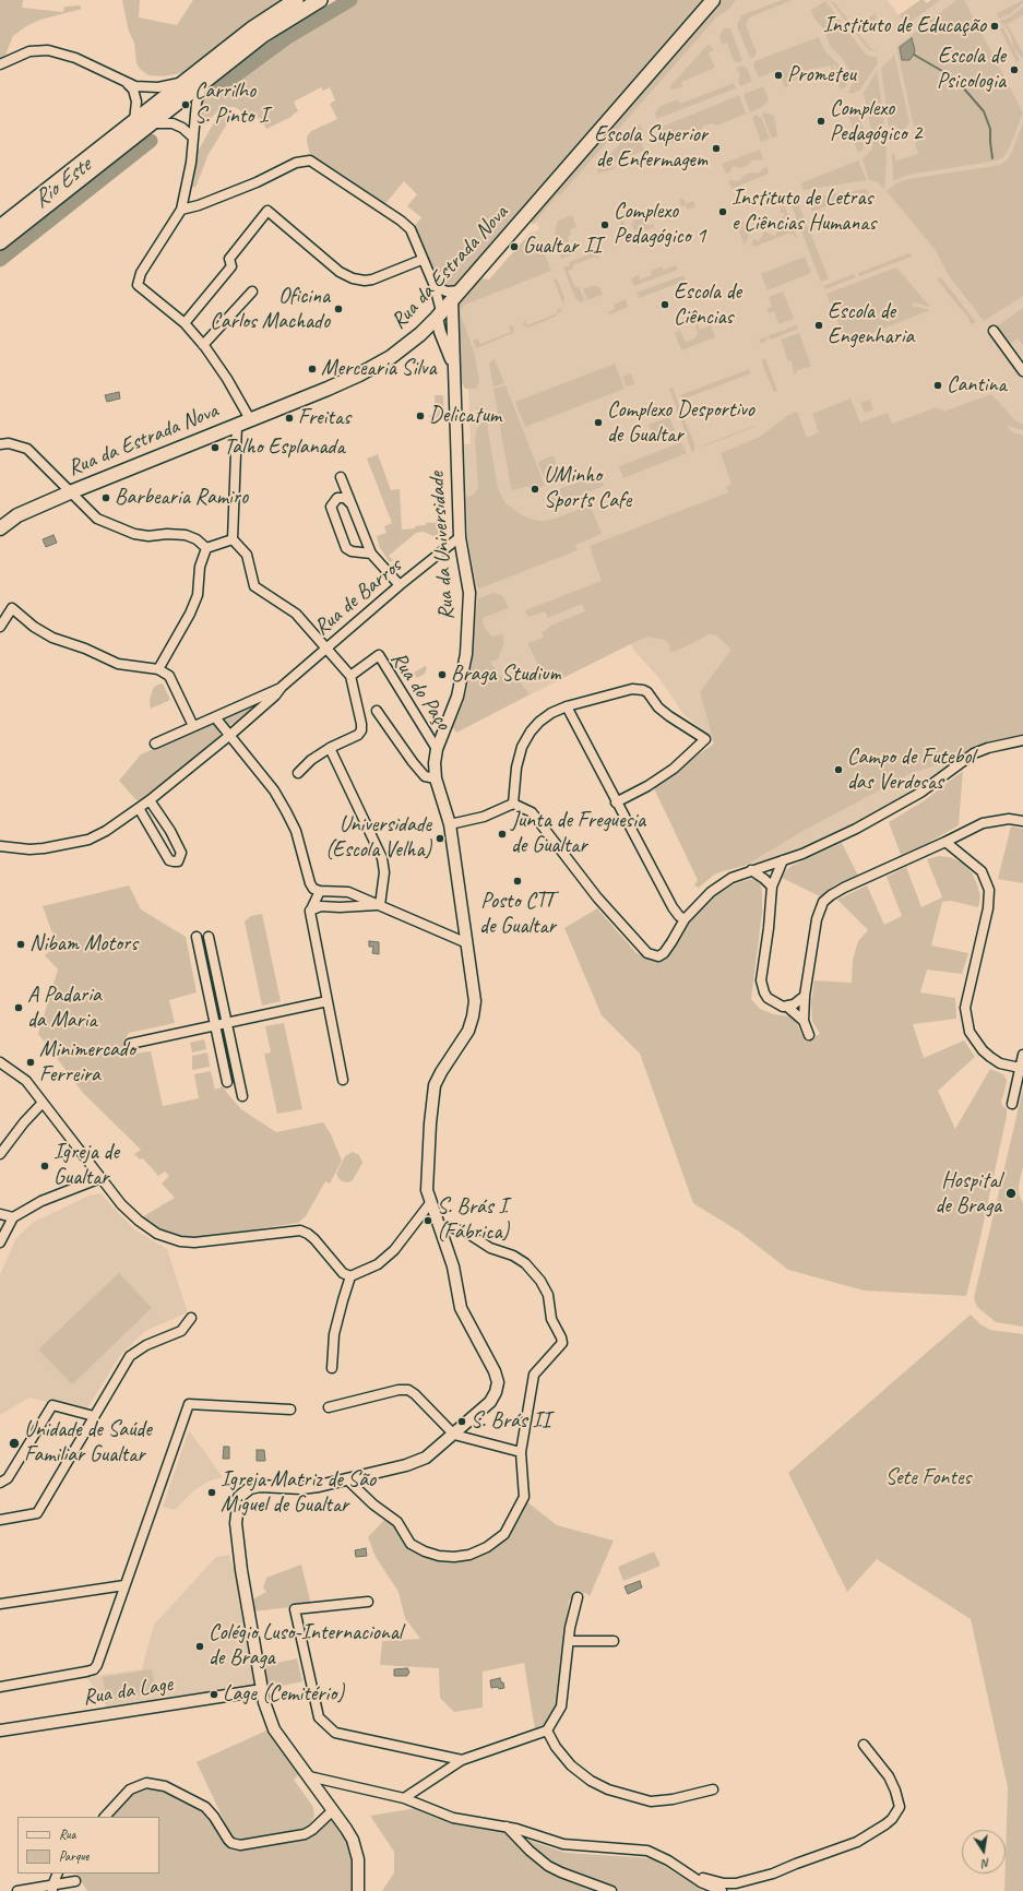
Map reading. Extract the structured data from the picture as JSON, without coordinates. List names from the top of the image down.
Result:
{
  "streets": {
    "main road": ["Rua da Estrada Nova"],
    "street": [
      "Rua da Universidade",
      "Rua de Barros",
      "Rua do Paço",
      "Rua da Lage"
    ]
  },
  "crossings": [
    ["Rua da Estrada Nova", "Rua da Universidade"],
    ["Rua da Universidade", "Rua de Barros"],
    ["Rua da Universidade", "Rua do Paço"],
    ["Rua da Universidade", "Rua da Lage"]
  ],
  "water": ["Rio Este"],
  "parks": ["Sete Fontes"],
  "places": [
    "Instituto de Educação",
    "Escola de Psicologia",
    "Prometeu",
    "Carrilho S. Pinto I",
    "Complexo Pedagógico 2",
    "Escola Superior de Enfermagem",
    "Instituto de Letras e Ciências Humanas",
    "Complexo Pedagógico 1",
    "Gualtar II",
    "Escola de Ciências",
    "Oficina Carlos Machado",
    "Escola de Engenharia",
    "Mercearia Silva",
    "Cantina",
    "Delicatum",
    "Freitas",
    "Complexo Desportivo de Gualtar",
    "Talho Esplanada",
    "UMinho Sports Cafe",
    "Barbearia Ramiro",
    "Braga Studium",
    "Campo de Futebol das Verdosas",
    "Junta de Freguesia de Gualtar",
    "Universidade (Escola Velha)",
    "Posto CTT de Gualtar",
    "Nibam Motors",
    "A Padaria da Maria",
    "Minimercado Ferreira",
    "Igreja de Gualtar",
    "Hospital de Braga",
    "S. Brás I (Fábrica)",
    "S. Brás II",
    "Unidade de Saúde Familiar Gualtar",
    "Igreja Matriz de São Miguel de Gualtar",
    "Colégio Luso-Internacional de Braga",
    "Lage (Cemitério)"
  ],
  "legend": ["Rua", "Parque"],
  "north": "bottom"
}
